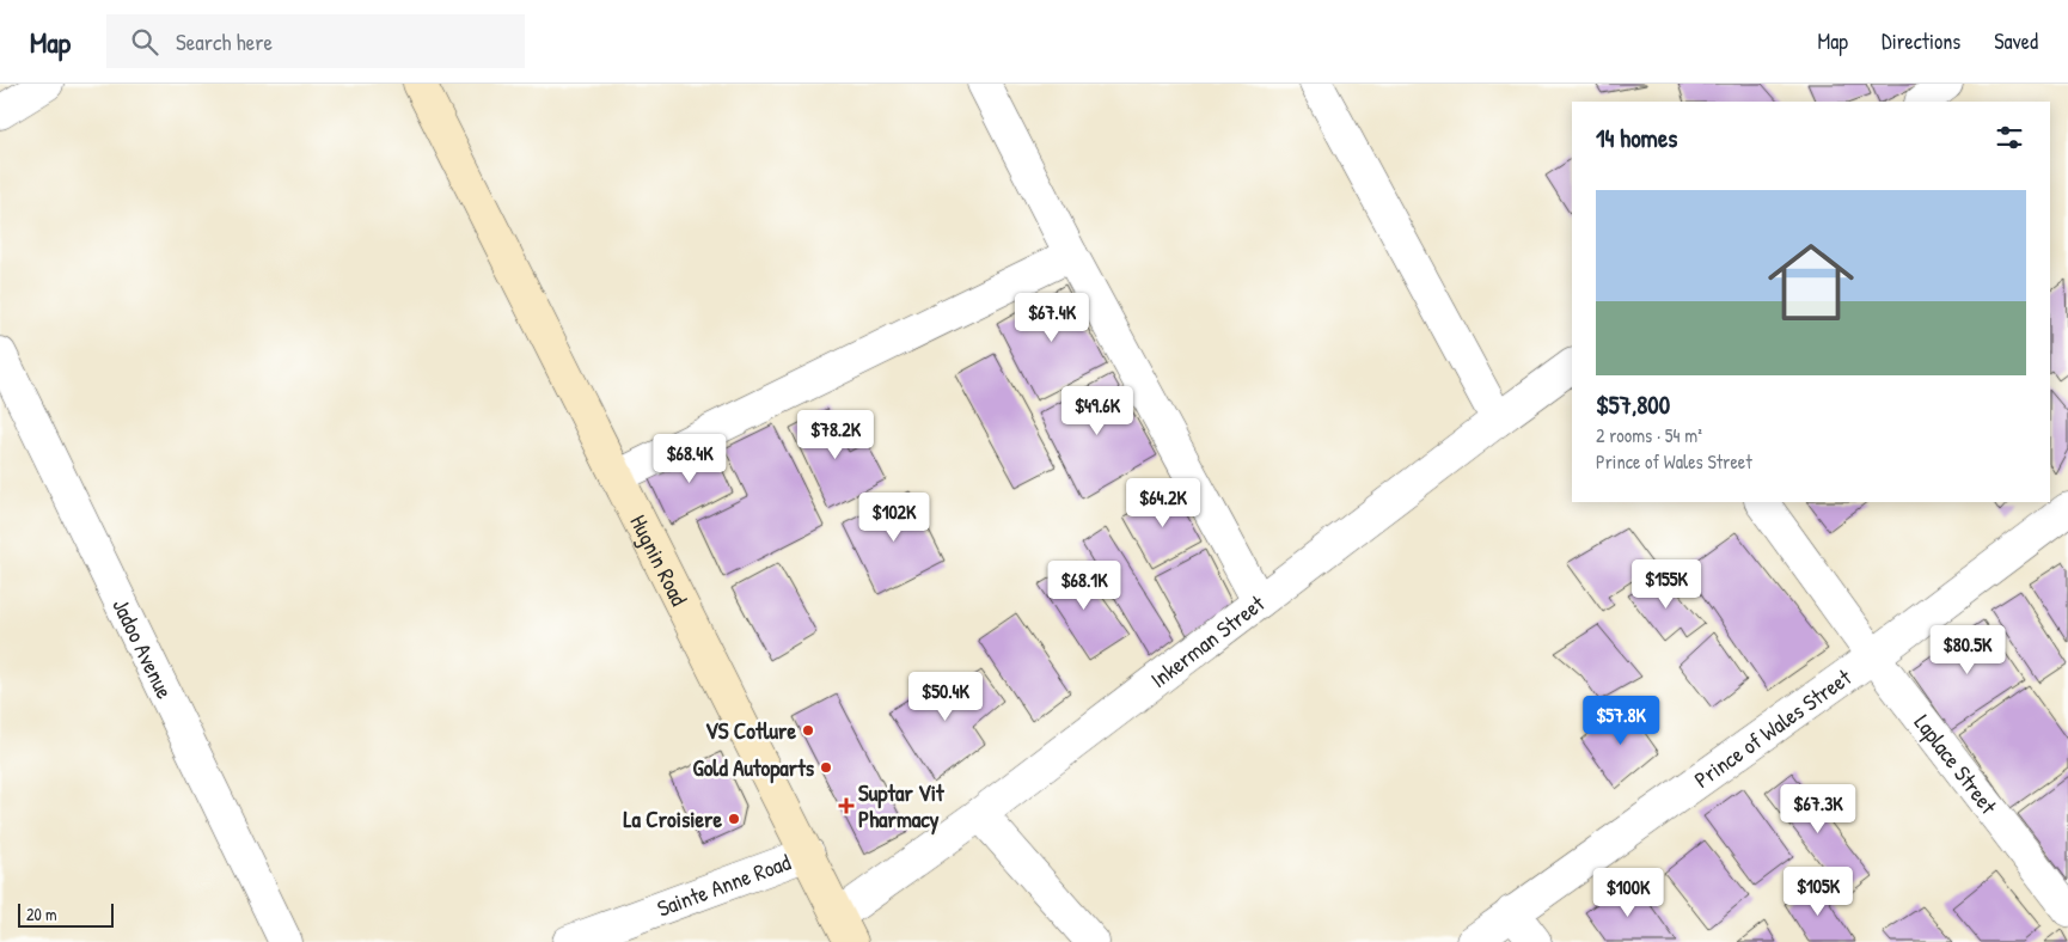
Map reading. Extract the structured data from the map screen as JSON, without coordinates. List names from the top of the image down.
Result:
{
  "streets": {
    "main road": ["Hugnin Road"],
    "street": [
      "Inkerman Street",
      "Jadoo Avenue",
      "Prince of Wales Street",
      "Laplace Street",
      "Sainte Anne Road"
    ]
  },
  "crossings": [
    ["Hugnin Road", "Inkerman Street"],
    ["Hugnin Road", "Sainte Anne Road"],
    ["Prince of Wales Street", "Laplace Street"]
  ],
  "places": {
    "other": ["VS Cotlure", "Gold Autoparts", "La Croisiere"],
    "health": ["Suptar Vit Pharmacy"]
  },
  "scale_bar": "20 m",
  "page": {
    "header": "Map",
    "search": "Search here",
    "nav": ["Map", "Directions", "Saved"],
    "heading": "14 homes",
    "list": [
      {
        "name": "$57,800",
        "note": "2 rooms · 54 m² · Prince of Wales Street"
      }
    ],
    "price": [
      "$67.4K",
      "$49.6K",
      "$78.2K",
      "$68.4K",
      "$64.2K",
      "$102K",
      "$155K",
      "$68.1K",
      "$80.5K",
      "$50.4K",
      "$57.8K",
      "$67.3K",
      "$105K",
      "$100K"
    ],
    "scale": "20 m"
  }
}
